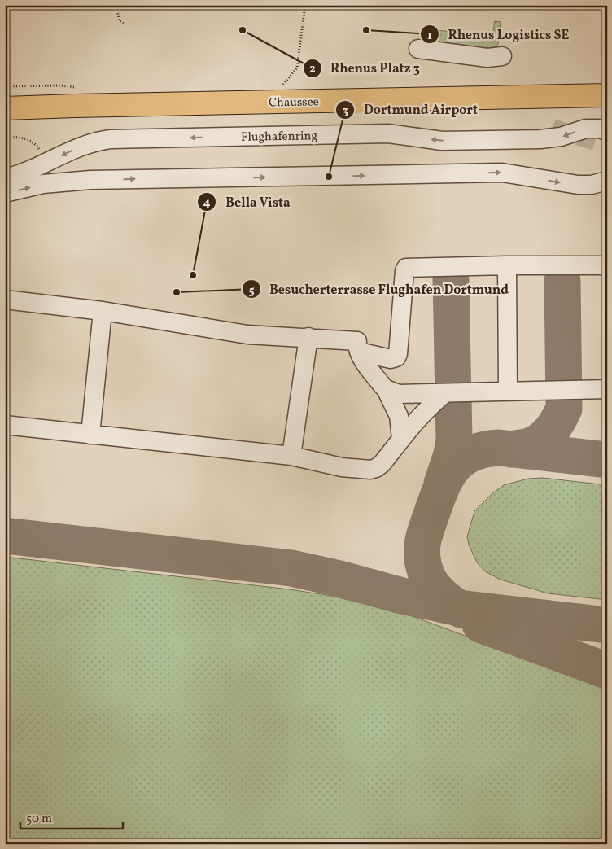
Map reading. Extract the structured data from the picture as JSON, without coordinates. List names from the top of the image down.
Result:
{
  "streets": {
    "main road": ["Chaussee"],
    "street": ["Flughafenring"]
  },
  "places": [
    "Rhenus Platz 3",
    "Rhenus Logistics SE",
    "Dortmund Airport",
    "Bella Vista",
    "Besucherterrasse Flughafen Dortmund"
  ],
  "scale_bar": "50 m"
}
